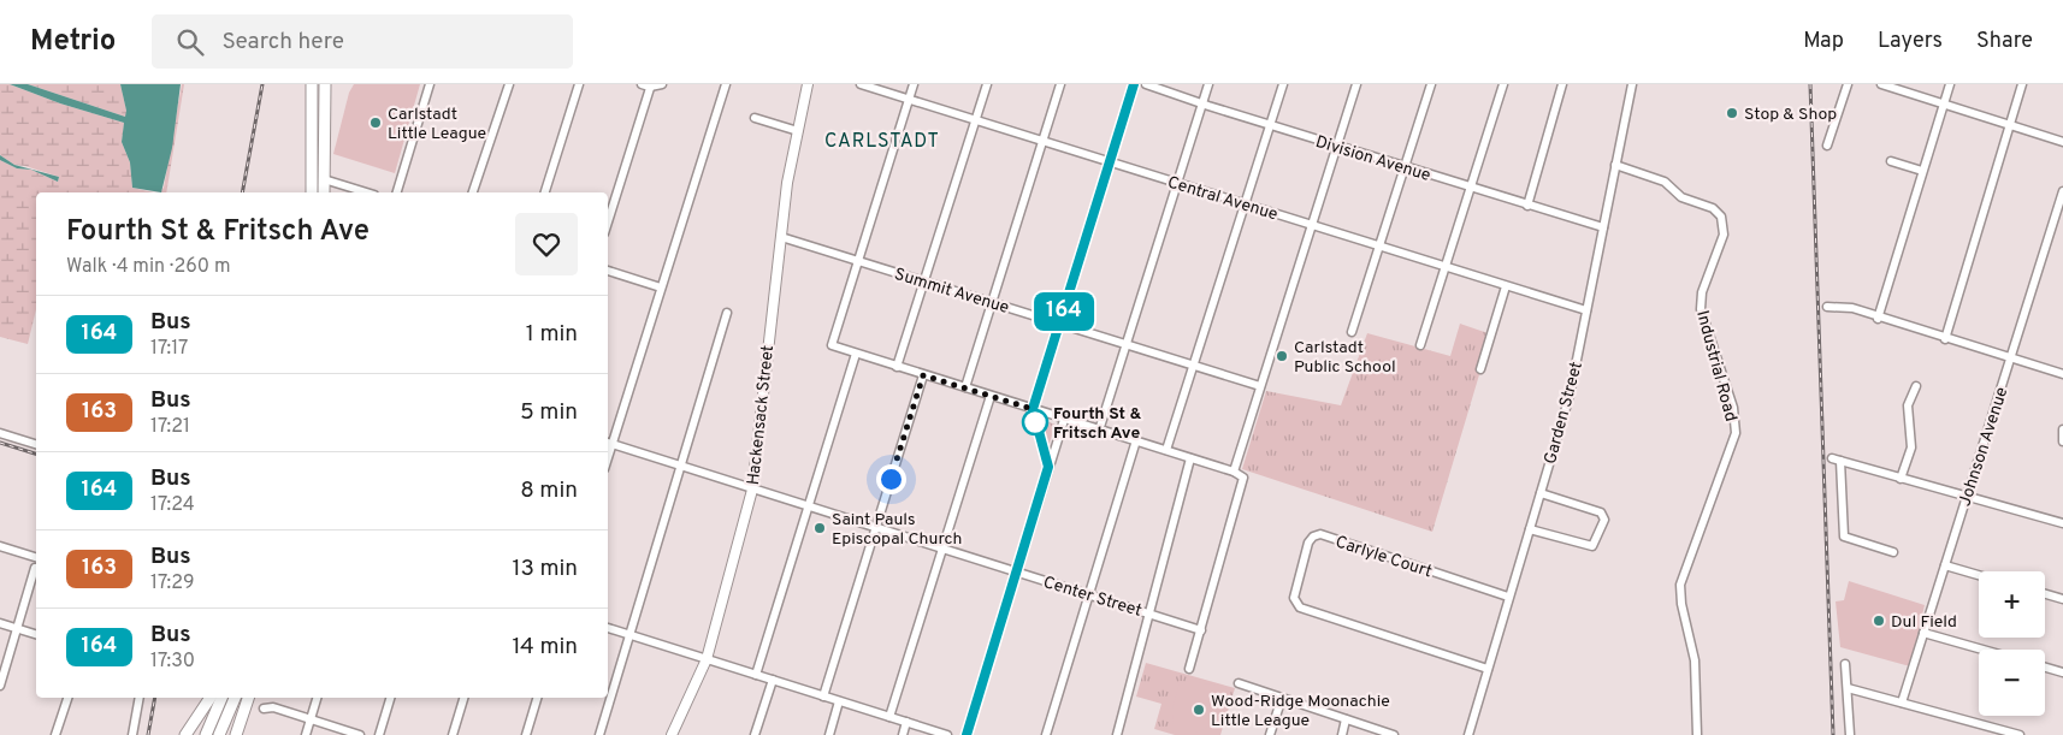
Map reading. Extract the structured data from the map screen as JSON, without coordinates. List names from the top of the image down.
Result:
{
  "streets": {
    "main road": ["Hackensack Street"],
    "street": [
      "Division Avenue",
      "Central Avenue",
      "Summit Avenue",
      "Industrial Road",
      "Garden Street",
      "Johnson Avenue",
      "Carlyle Court",
      "Center Street"
    ]
  },
  "crossings": [
    ["Division Avenue", "Garden Street"],
    ["Central Avenue", "Garden Street"],
    ["Summit Avenue", "Hackensack Street"],
    ["Industrial Road", "Garden Street"],
    ["Garden Street", "Carlyle Court"],
    ["Hackensack Street", "Center Street"]
  ],
  "districts": ["CARLSTADT"],
  "places": [
    "Stop & Shop",
    "Carlstadt Little League",
    "Carlstadt Public School",
    "Fourth St & Fritsch Ave",
    "Saint Pauls Episcopal Church",
    "Dul Field",
    "Wood-Ridge Moonachie Little League"
  ],
  "lines": ["bus line 164"],
  "page": {
    "header": "Metrio",
    "search": "Search here",
    "nav": ["Map", "Layers", "Share"],
    "on_map": "164",
    "heading": ["Fourth St & Fritsch Ave", "Walk · 4 min · 260 m"],
    "list": [
      {
        "mark": "164",
        "name": "Bus",
        "note": "17:17",
        "value": "1 min"
      },
      {
        "mark": "163",
        "name": "Bus",
        "note": "17:21",
        "value": "5 min"
      },
      {
        "mark": "164",
        "name": "Bus",
        "note": "17:24",
        "value": "8 min"
      },
      {
        "mark": "163",
        "name": "Bus",
        "note": "17:29",
        "value": "13 min"
      },
      {
        "mark": "164",
        "name": "Bus",
        "note": "17:30",
        "value": "14 min"
      }
    ],
    "map_buttons": ["+", "−"]
  }
}
